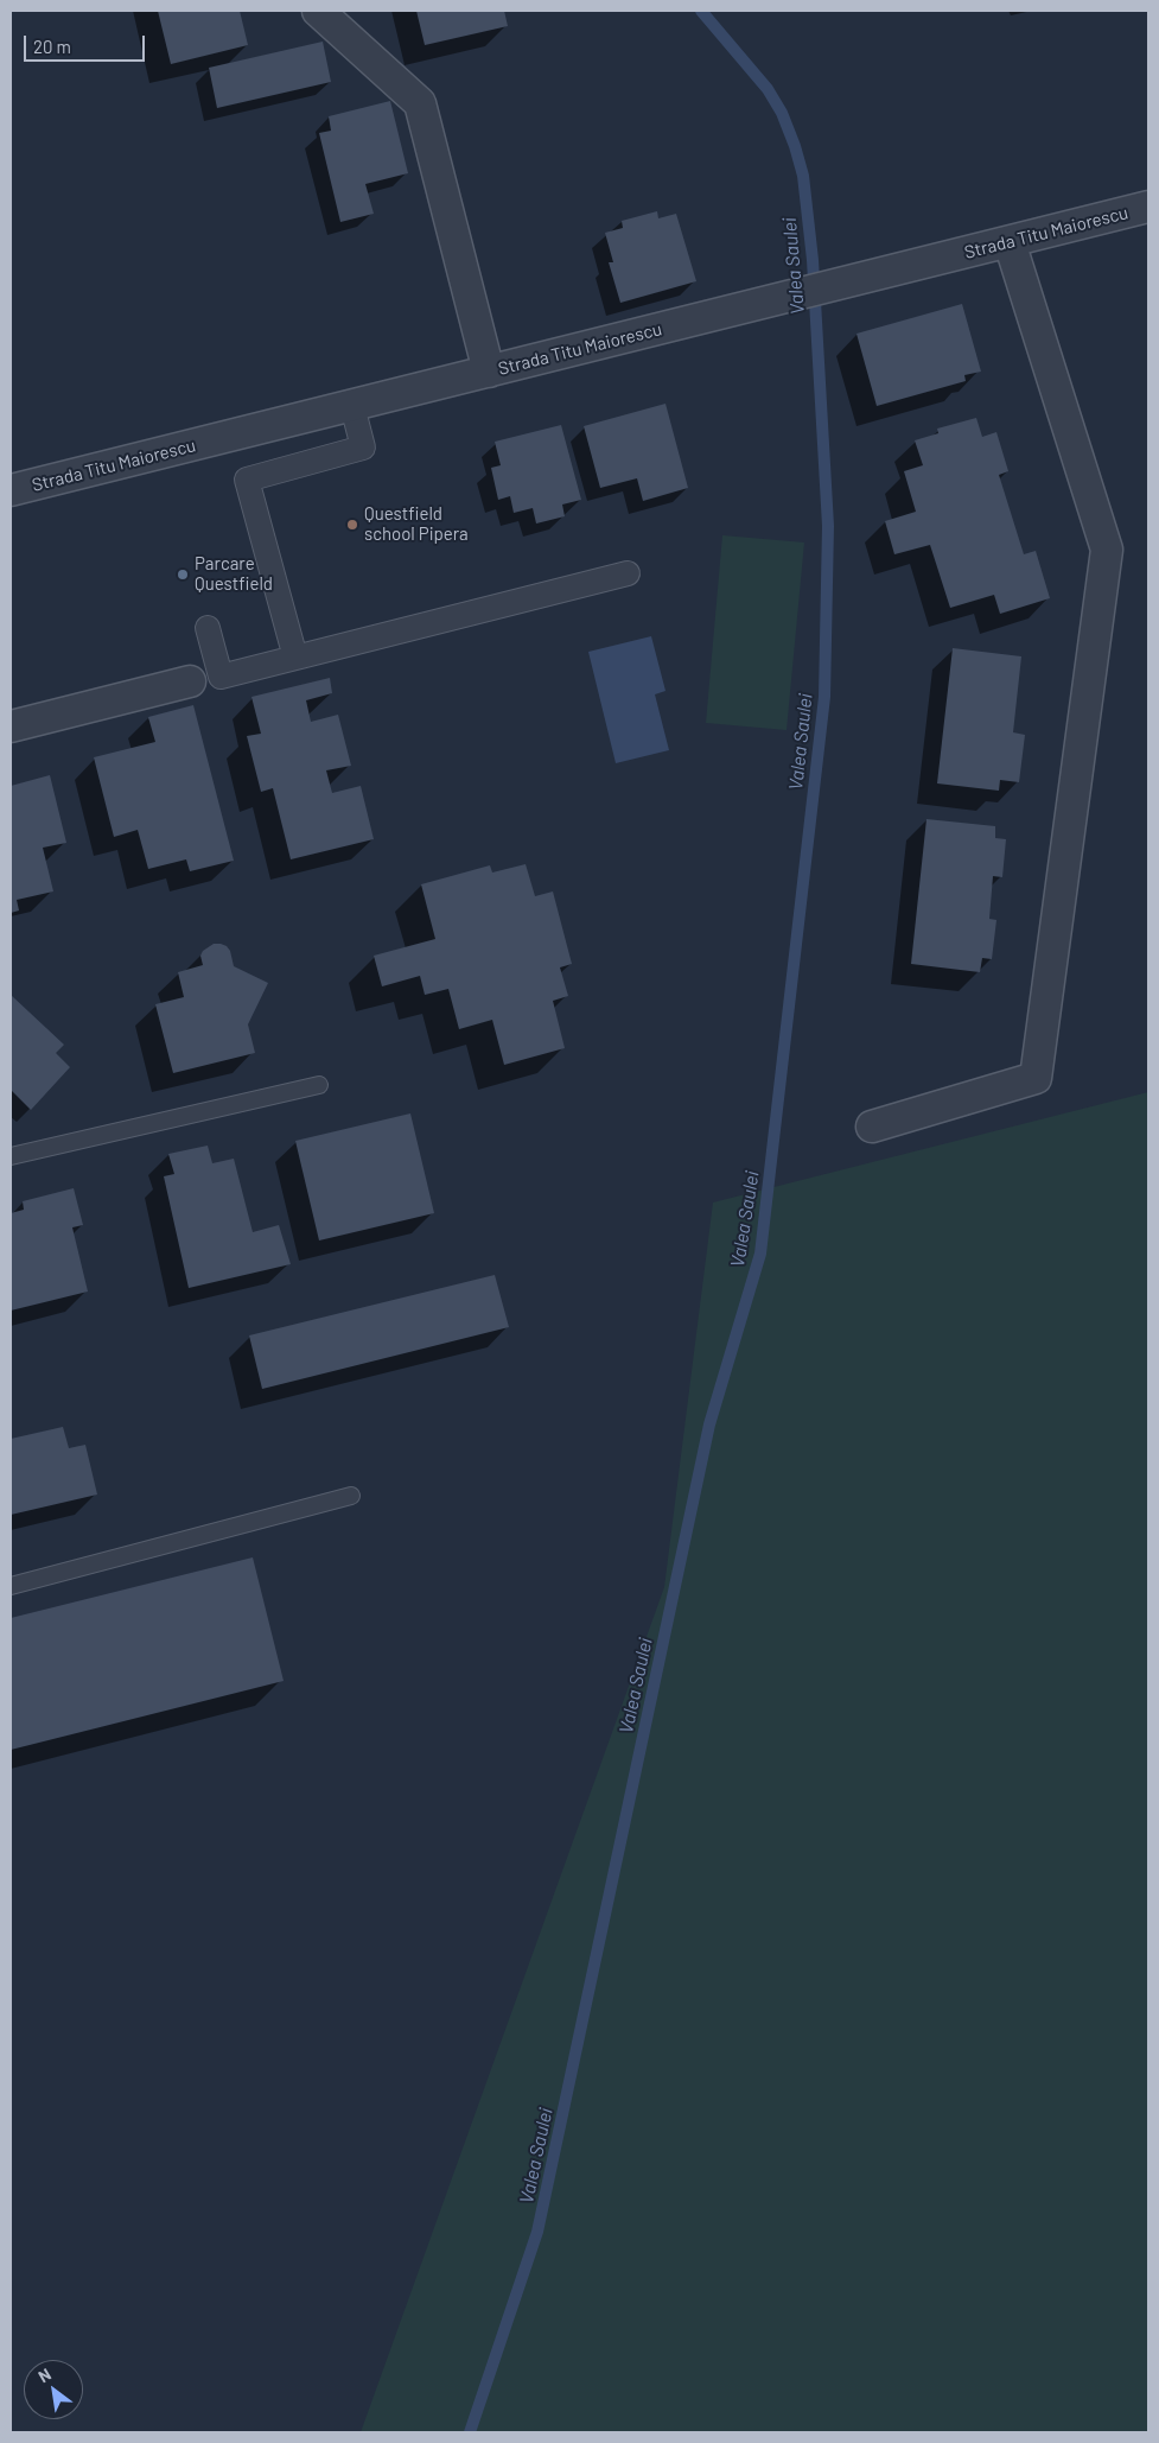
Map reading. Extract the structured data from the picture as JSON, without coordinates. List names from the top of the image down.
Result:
{
  "streets": {
    "street": ["Strada Titu Maiorescu"]
  },
  "water": ["Valea Saulei"],
  "places": ["Questfield school Pipera", "Parcare Questfield"],
  "scale_bar": "20 m",
  "north": "top left"
}
